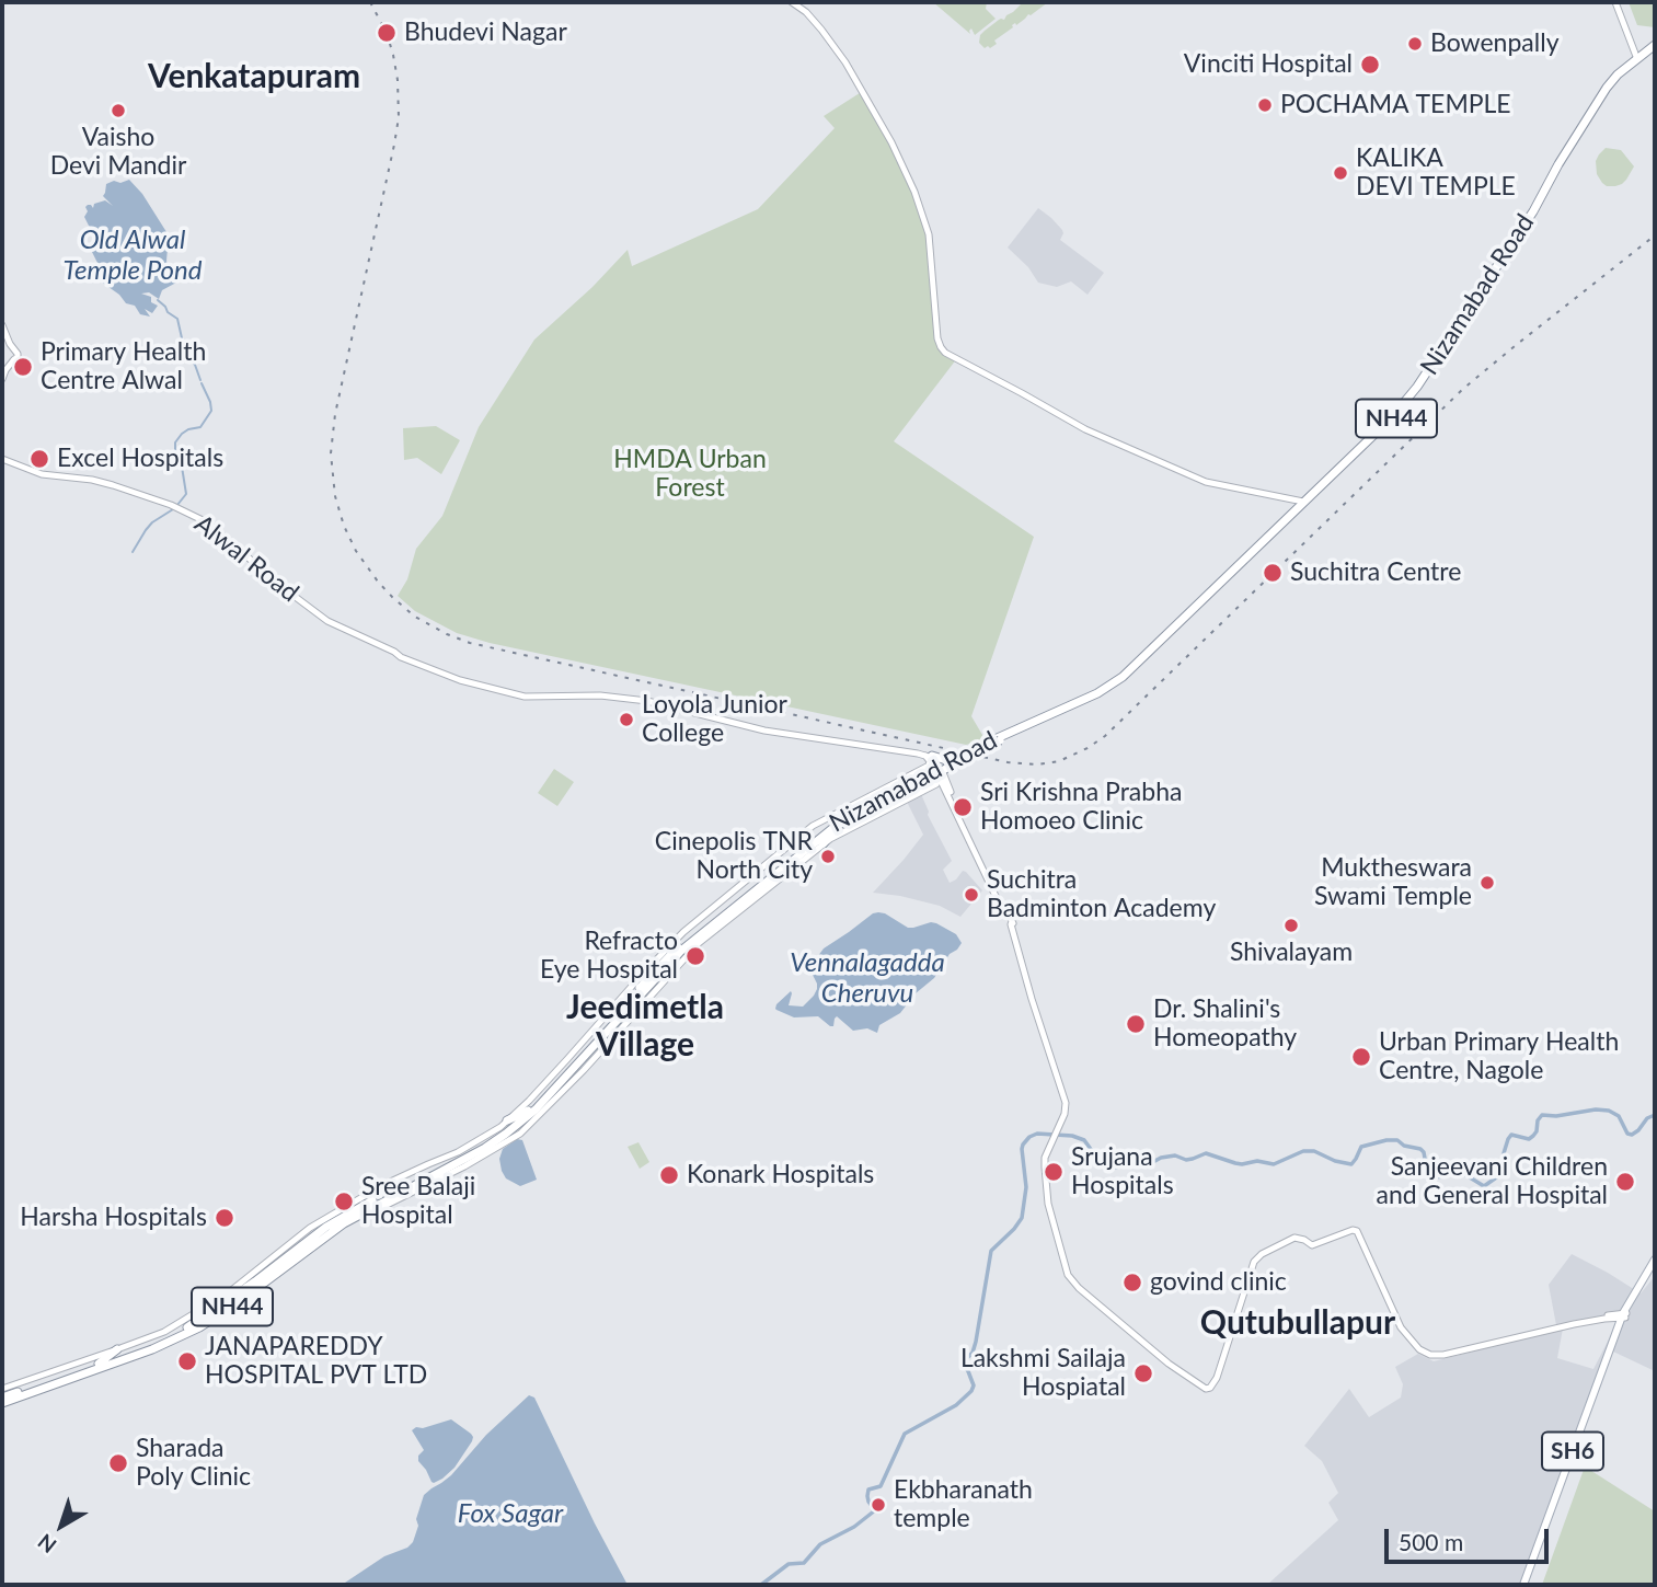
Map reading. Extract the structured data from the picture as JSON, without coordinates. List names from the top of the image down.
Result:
{
  "streets": {
    "highway": ["Nizamabad Road", "NH44"],
    "main road": ["Alwal Road", "SH6"]
  },
  "crossings": [
    ["Nizamabad Road", "Alwal Road"]
  ],
  "districts": ["Venkatapuram", "Jeedimetla Village", "Qutubullapur"],
  "water": ["Old Alwal Temple Pond", "Vennalagadda Cheruvu", "Fox Sagar"],
  "parks": ["HMDA Urban Forest"],
  "places": [
    "Bhudevi Nagar",
    "Bowenpally",
    "Vinciti Hospital",
    "POCHAMA TEMPLE",
    "Vaisho Devi Mandir",
    "KALIKA DEVI TEMPLE",
    "Primary Health Centre Alwal",
    "Excel Hospitals",
    "Suchitra Centre",
    "Loyola Junior College",
    "Sri Krishna Prabha Homoeo Clinic",
    "Cinepolis TNR North City",
    "Muktheswara Swami Temple",
    "Suchitra Badminton Academy",
    "Shivalayam",
    "Refracto Eye Hospital",
    "Dr. Shalini's Homeopathy",
    "Urban Primary Health Centre, Nagole",
    "Srujana Hospitals",
    "Konark Hospitals",
    "Sanjeevani Children and General Hospital",
    "Sree Balaji Hospital",
    "Harsha Hospitals",
    "govind clinic",
    "JANAPAREDDY HOSPITAL PVT LTD",
    "Lakshmi Sailaja Hospiatal",
    "Sharada Poly Clinic",
    "Ekbharanath temple"
  ],
  "scale_bar": "500 m",
  "north": "bottom left"
}
